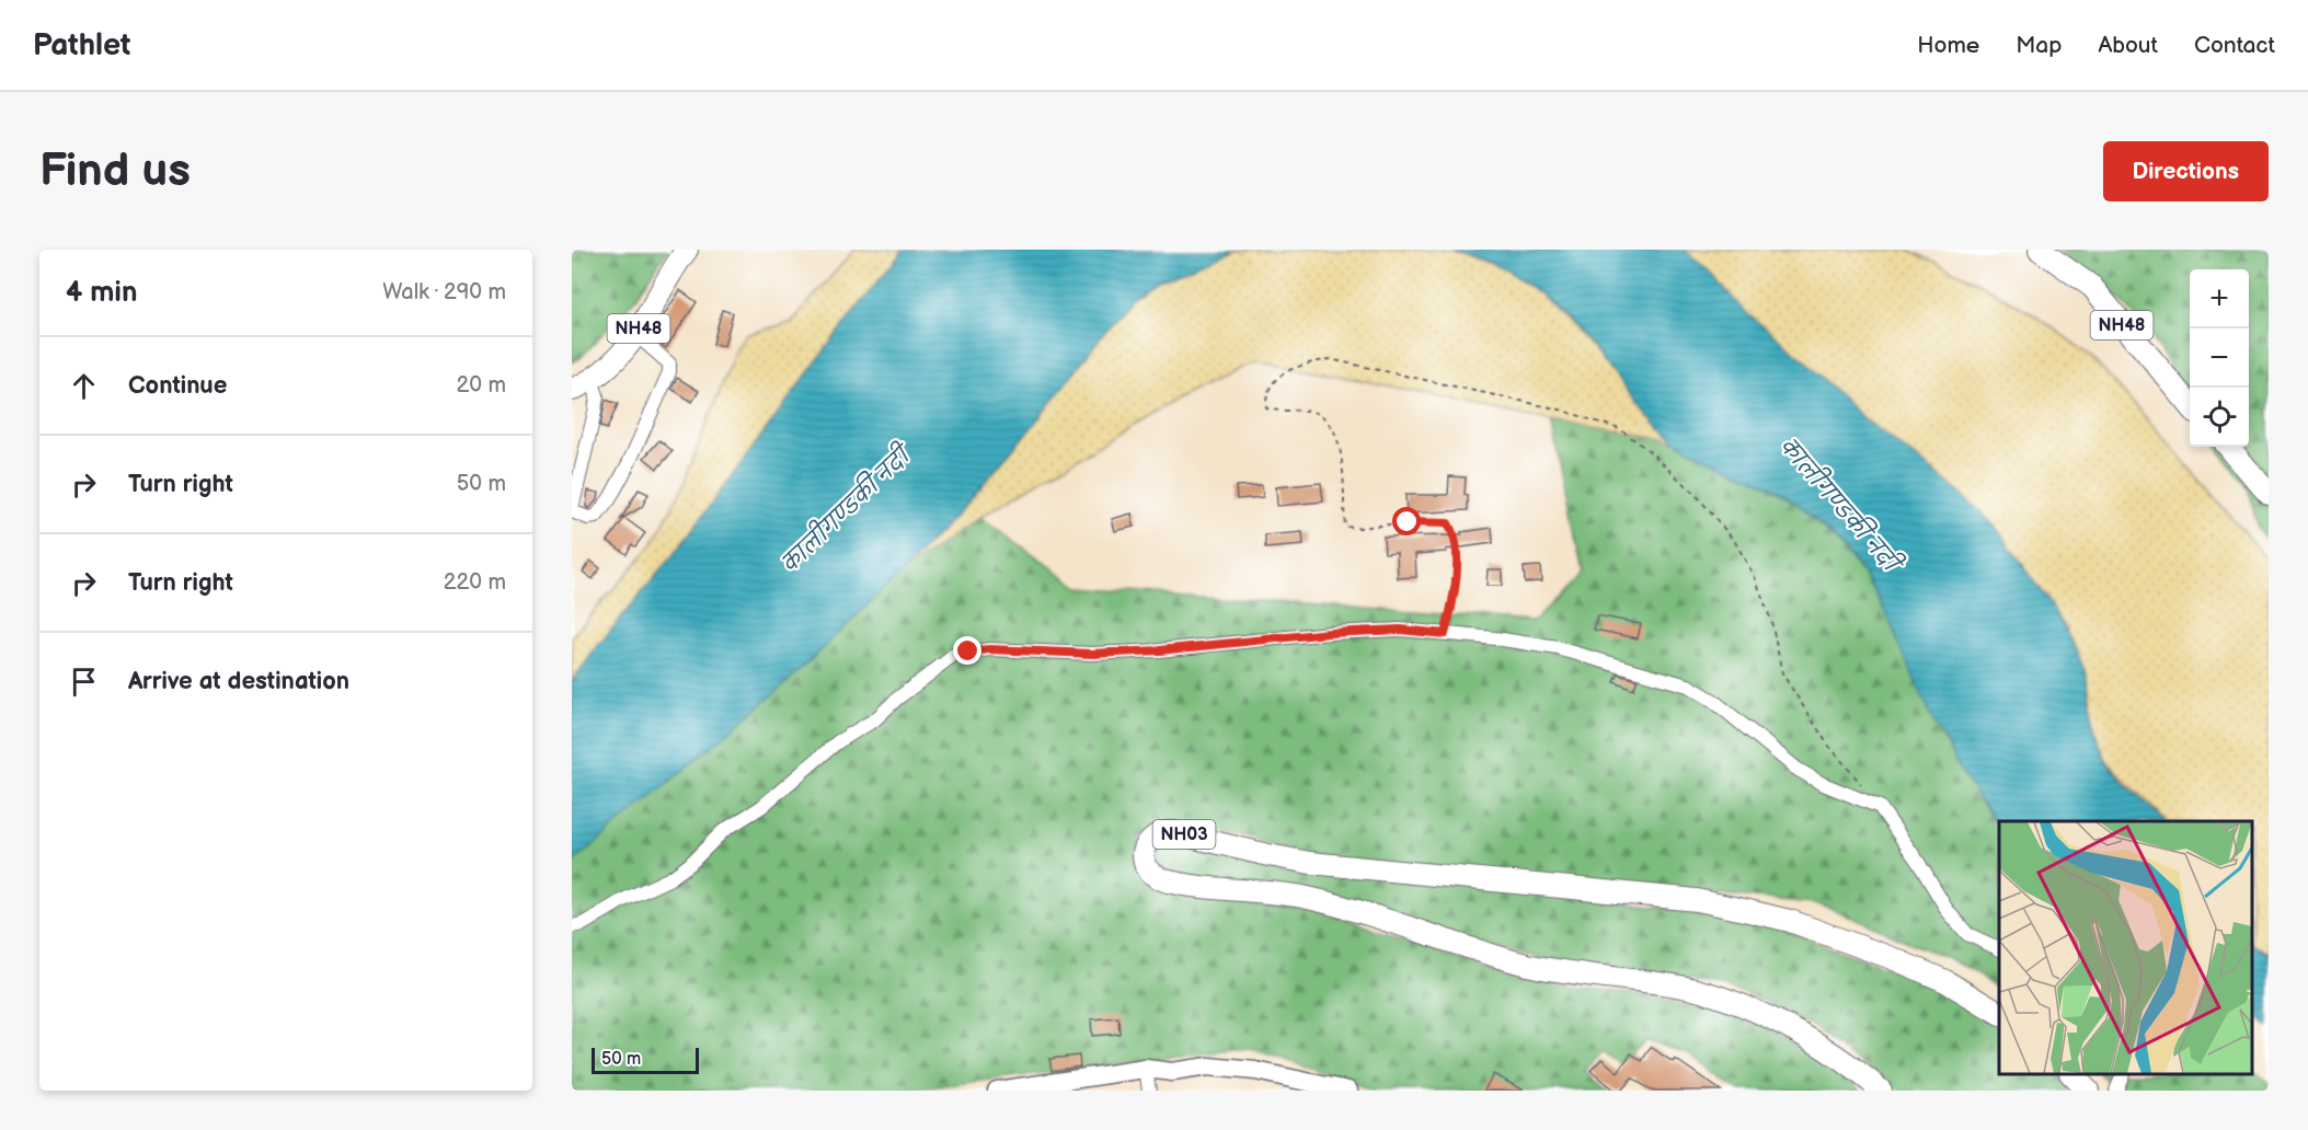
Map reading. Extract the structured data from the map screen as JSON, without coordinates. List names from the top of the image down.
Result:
{
  "streets": {
    "main road": ["NH48", "NH03"]
  },
  "water": ["कालीगण्डकी नदी"],
  "scale_bar": "50 m",
  "page": {
    "header": "Pathlet",
    "nav": [
      "Home",
      "Map",
      "About",
      "Contact"
    ],
    "buttons": "Directions",
    "title": "Find us",
    "heading": ["4 min", "Walk · 290 m"],
    "map_buttons": ["+", "−"],
    "list": [
      ["Continue", "20 m"],
      ["Turn right", "50 m"],
      ["Turn right", "220 m"],
      "Arrive at destination"
    ],
    "scale": "50 m"
  }
}
